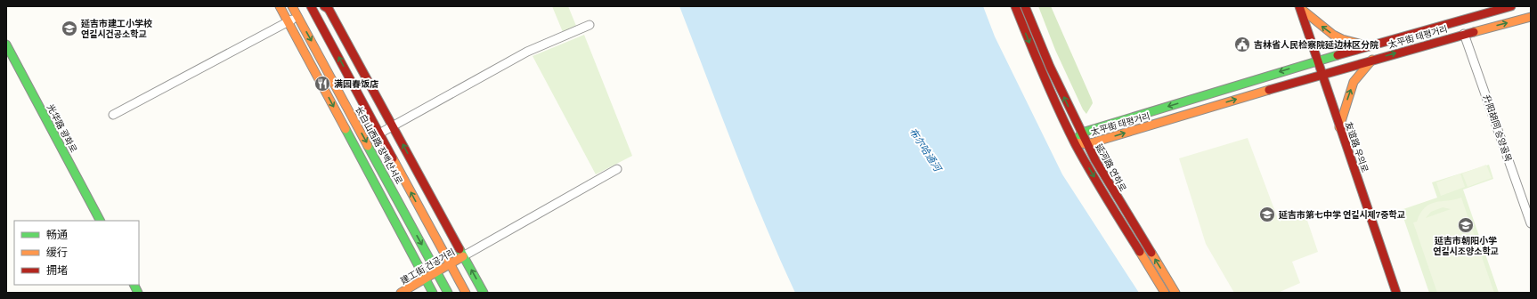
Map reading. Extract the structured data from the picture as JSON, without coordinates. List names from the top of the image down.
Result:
{
  "streets": {
    "main road": [
      "太平街 태평거리",
      "光华路 광화로",
      "长白山西路 장백산서로",
      "友谊路 우의로",
      "延河路 연하로",
      "建工街 건공거리"
    ],
    "street": ["升阳胡同 승양골목"]
  },
  "crossings": [
    ["太平街 태평거리", "升阳胡同 승양골목"],
    ["太平街 태평거리", "友谊路 우의로"],
    ["太平街 태평거리", "延河路 연하로"],
    ["长白山西路 장백산서로", "建工街 건공거리"]
  ],
  "water": ["布尔哈通河"],
  "places": {
    "school or university": ["延吉市建工小学校 연길시건공소학교", "延吉市第七中学 연길시제7중학교", "延吉市朝阳小学 연길시조양소학교"],
    "public building": ["吉林省人民检察院延边林区分院"],
    "restaurant": ["满园春饭店"]
  },
  "legend": ["畅通", "缓行", "拥堵"]
}
